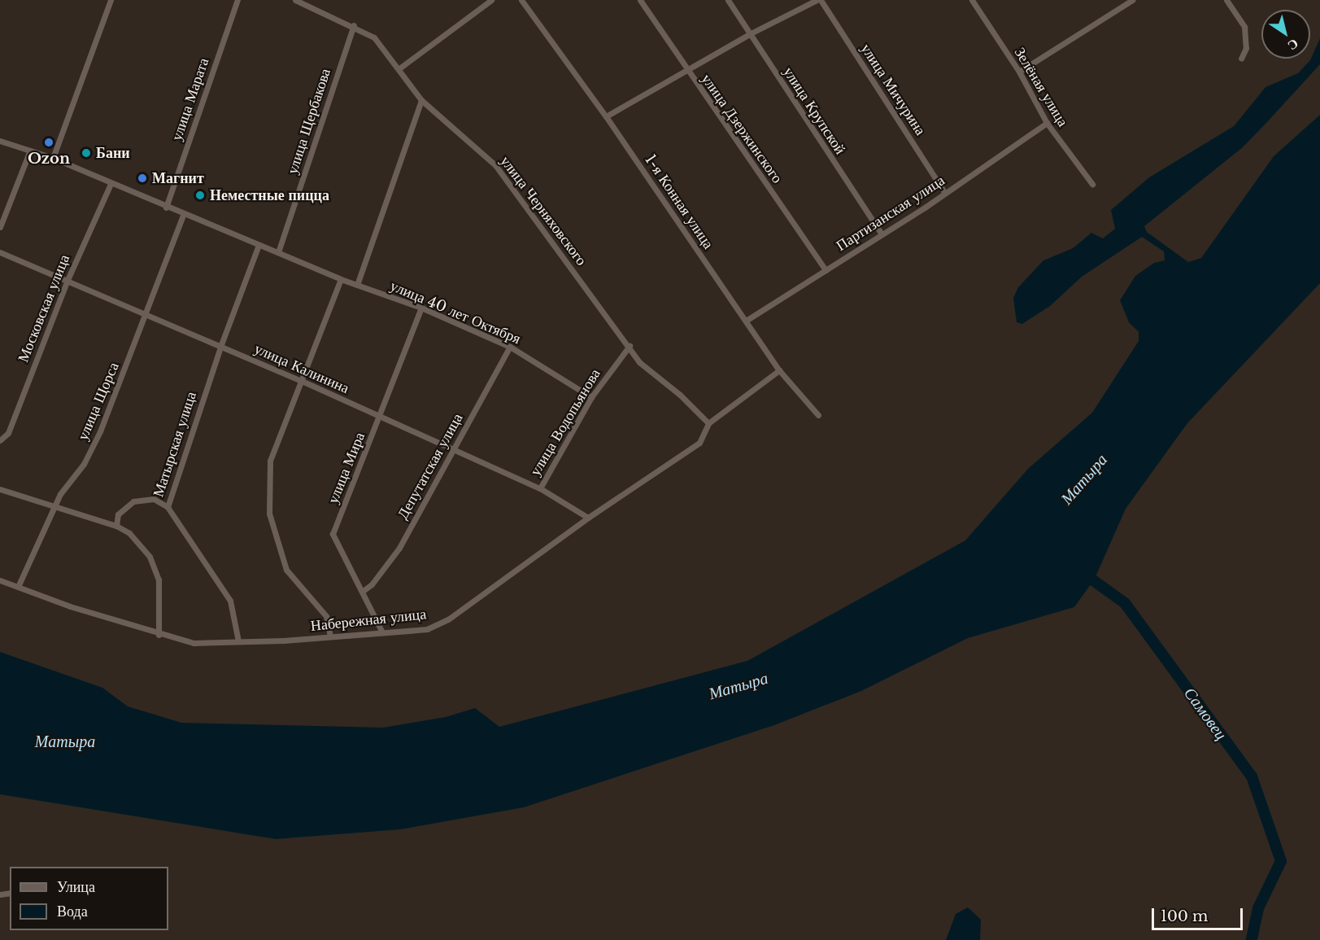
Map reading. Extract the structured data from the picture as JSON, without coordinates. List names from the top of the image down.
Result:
{
  "streets": {
    "street": [
      "Зелёная улица",
      "улица Мичурина",
      "улица Марата",
      "улица Крупской",
      "улица Щербакова",
      "улица Дзержинского",
      "1-я Конная улица",
      "улица Черняховского",
      "Партизанская улица",
      "Московская улица",
      "улица 40 лет Октября",
      "улица Калинина",
      "улица Щорса",
      "улица Водопьянова",
      "Матырская улица",
      "Депутатская улица",
      "улица Мира",
      "Набережная улица"
    ]
  },
  "crossings": [
    ["Зелёная улица", "Партизанская улица"],
    ["улица Мичурина", "Партизанская улица"],
    ["улица Марата", "улица 40 лет Октября"],
    ["улица Крупской", "Партизанская улица"],
    ["улица Щербакова", "улица Черняховского"],
    ["улица Щербакова", "улица 40 лет Октября"],
    ["улица Дзержинского", "Партизанская улица"],
    ["1-я Конная улица", "Партизанская улица"],
    ["1-я Конная улица", "Набережная улица"],
    ["улица Черняховского", "улица Водопьянова"],
    ["улица Черняховского", "Набережная улица"],
    ["Московская улица", "улица 40 лет Октября"],
    ["Московская улица", "улица Калинина"],
    ["улица 40 лет Октября", "улица Щорса"],
    ["улица 40 лет Октября", "улица Водопьянова"],
    ["улица 40 лет Октября", "Матырская улица"],
    ["улица 40 лет Октября", "Депутатская улица"],
    ["улица 40 лет Октября", "улица Мира"],
    ["улица Калинина", "улица Щорса"],
    ["улица Калинина", "улица Водопьянова"],
    ["улица Калинина", "Матырская улица"],
    ["улица Калинина", "Депутатская улица"],
    ["улица Калинина", "улица Мира"],
    ["улица Калинина", "Набережная улица"],
    ["улица Щорса", "Набережная улица"],
    ["Матырская улица", "Набережная улица"],
    ["Депутатская улица", "улица Мира"],
    ["улица Мира", "Набережная улица"]
  ],
  "water": ["Матыра", "Самовец"],
  "places": [
    "Ozon",
    "Бани",
    "Магнит",
    "Неместные пицца"
  ],
  "legend": ["Улица", "Вода"],
  "scale_bar": "100 m",
  "north": "bottom right"
}
